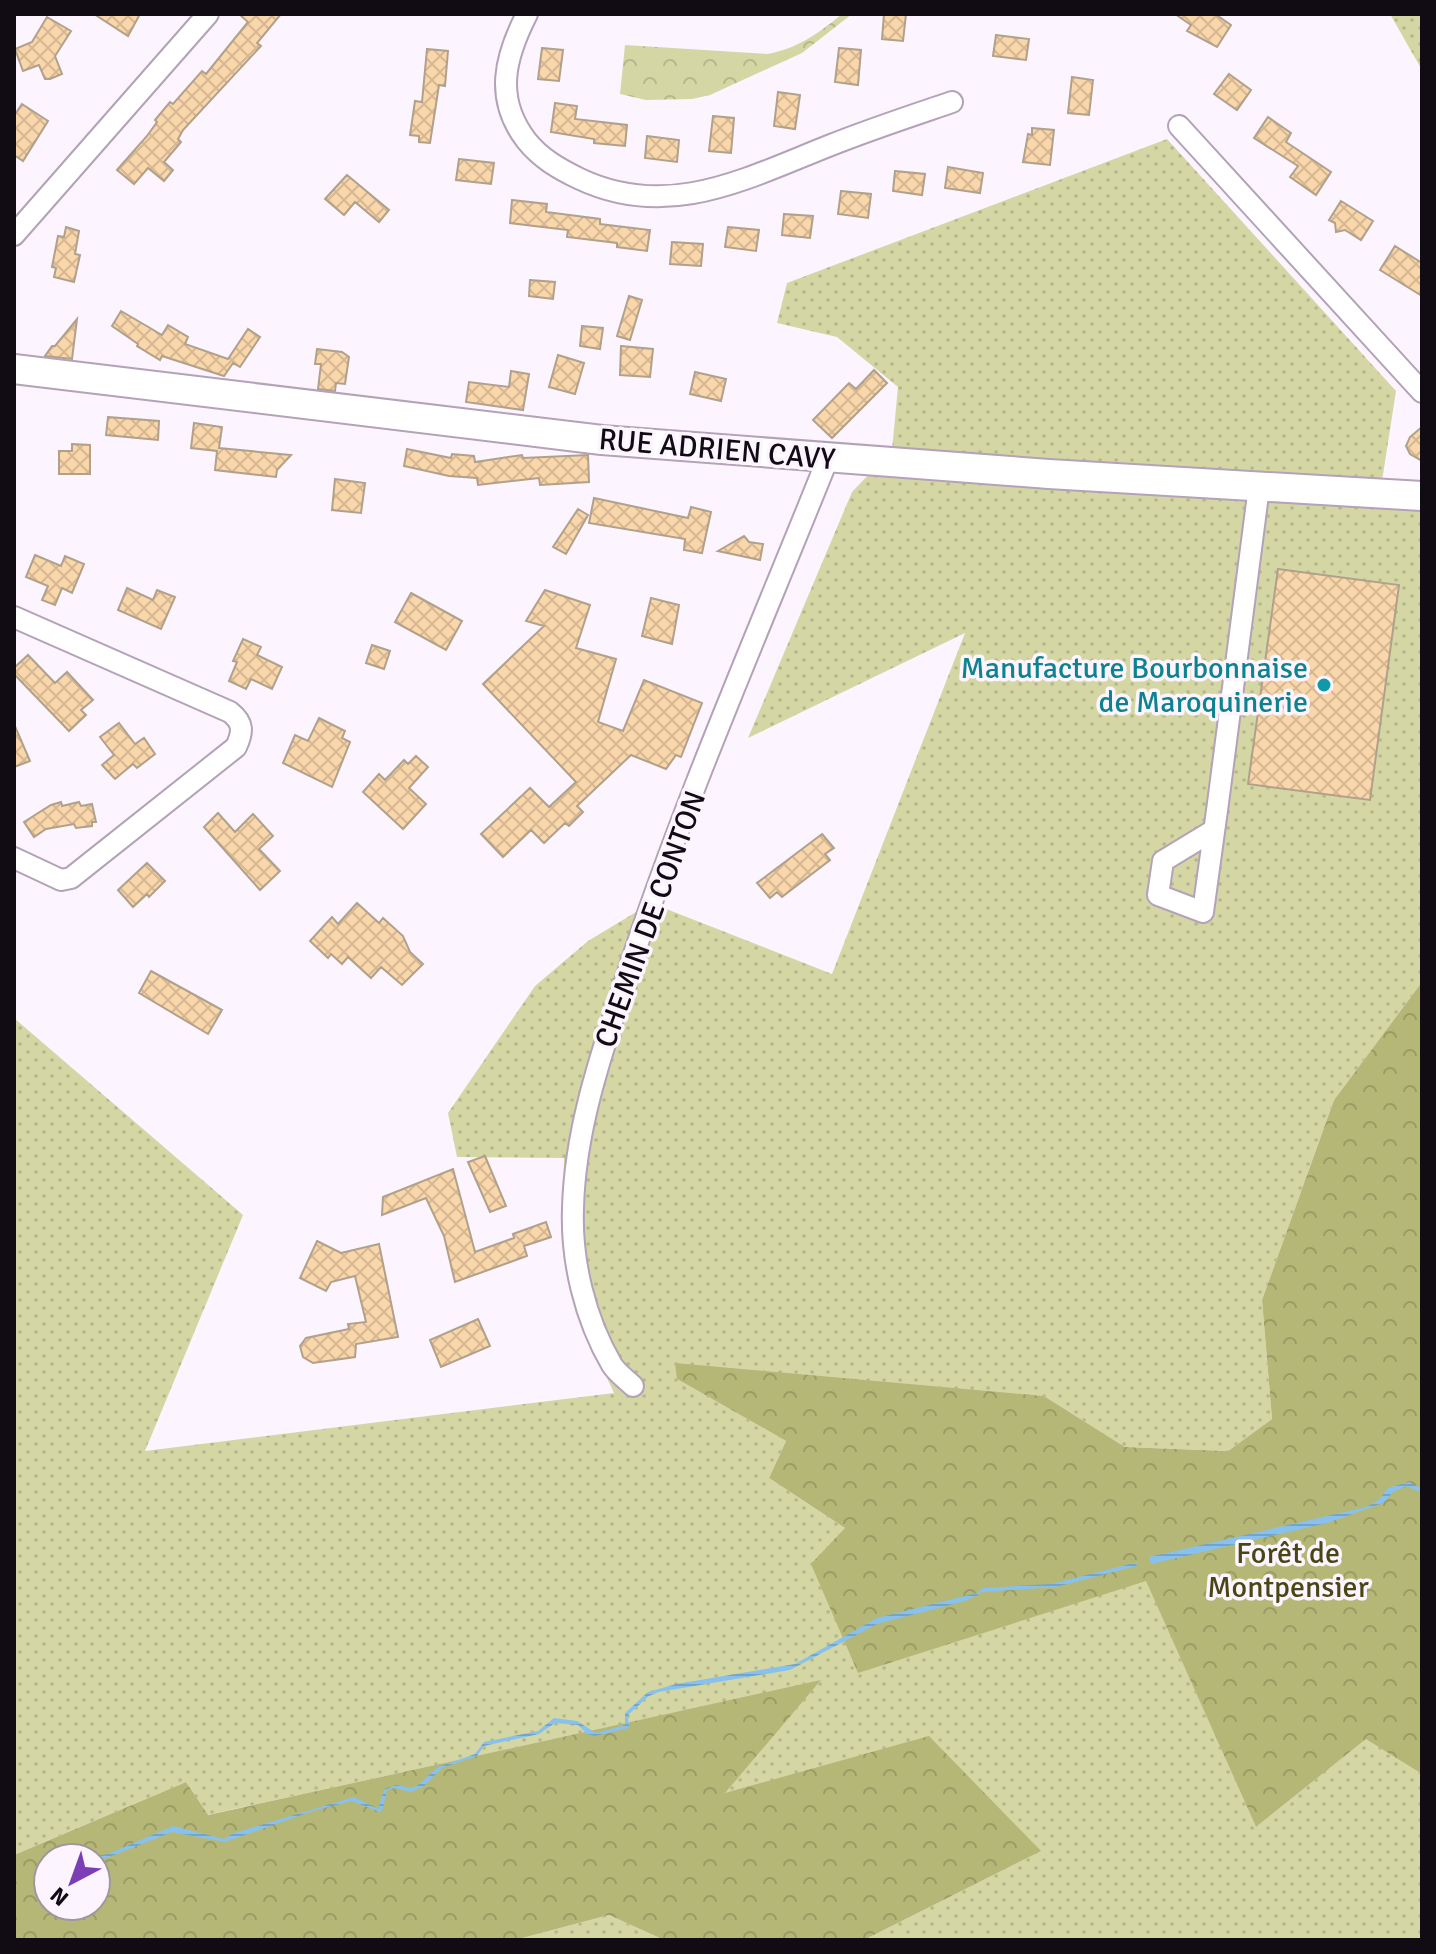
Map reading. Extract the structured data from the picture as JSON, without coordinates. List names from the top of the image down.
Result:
{
  "streets": {
    "main road": ["RUE ADRIEN CAVY"],
    "street": ["CHEMIN DE CONTON"]
  },
  "crossings": [
    ["RUE ADRIEN CAVY", "CHEMIN DE CONTON"]
  ],
  "parks": ["Forêt de Montpensier"],
  "places": ["Manufacture Bourbonnaise de Maroquinerie"],
  "north": "bottom left"
}
